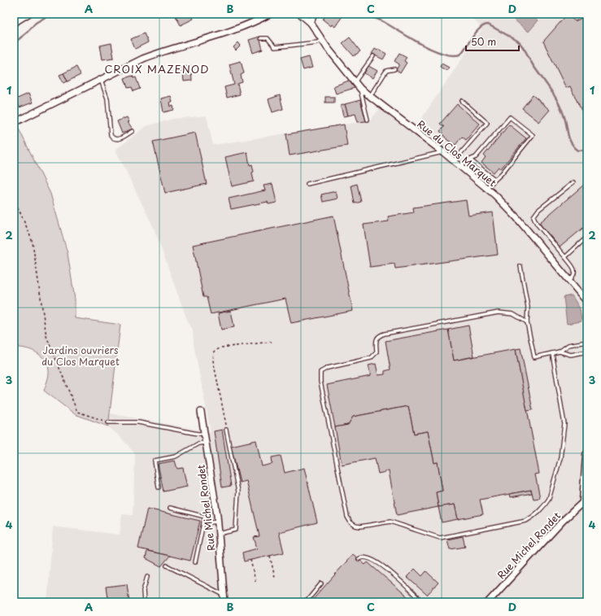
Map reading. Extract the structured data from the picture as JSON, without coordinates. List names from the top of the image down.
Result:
{
  "streets": {
    "street": ["Rue du Clos Marquet", "Rue Michel Rondet"]
  },
  "districts": ["CROIX MAZENOD"],
  "parks": ["Jardins ouvriers du Clos Marquet"],
  "scale_bar": "50 m",
  "grid": {
    "columns": [
      "A",
      "B",
      "C",
      "D"
    ],
    "rows": [
      "1",
      "2",
      "3",
      "4"
    ]
  }
}
